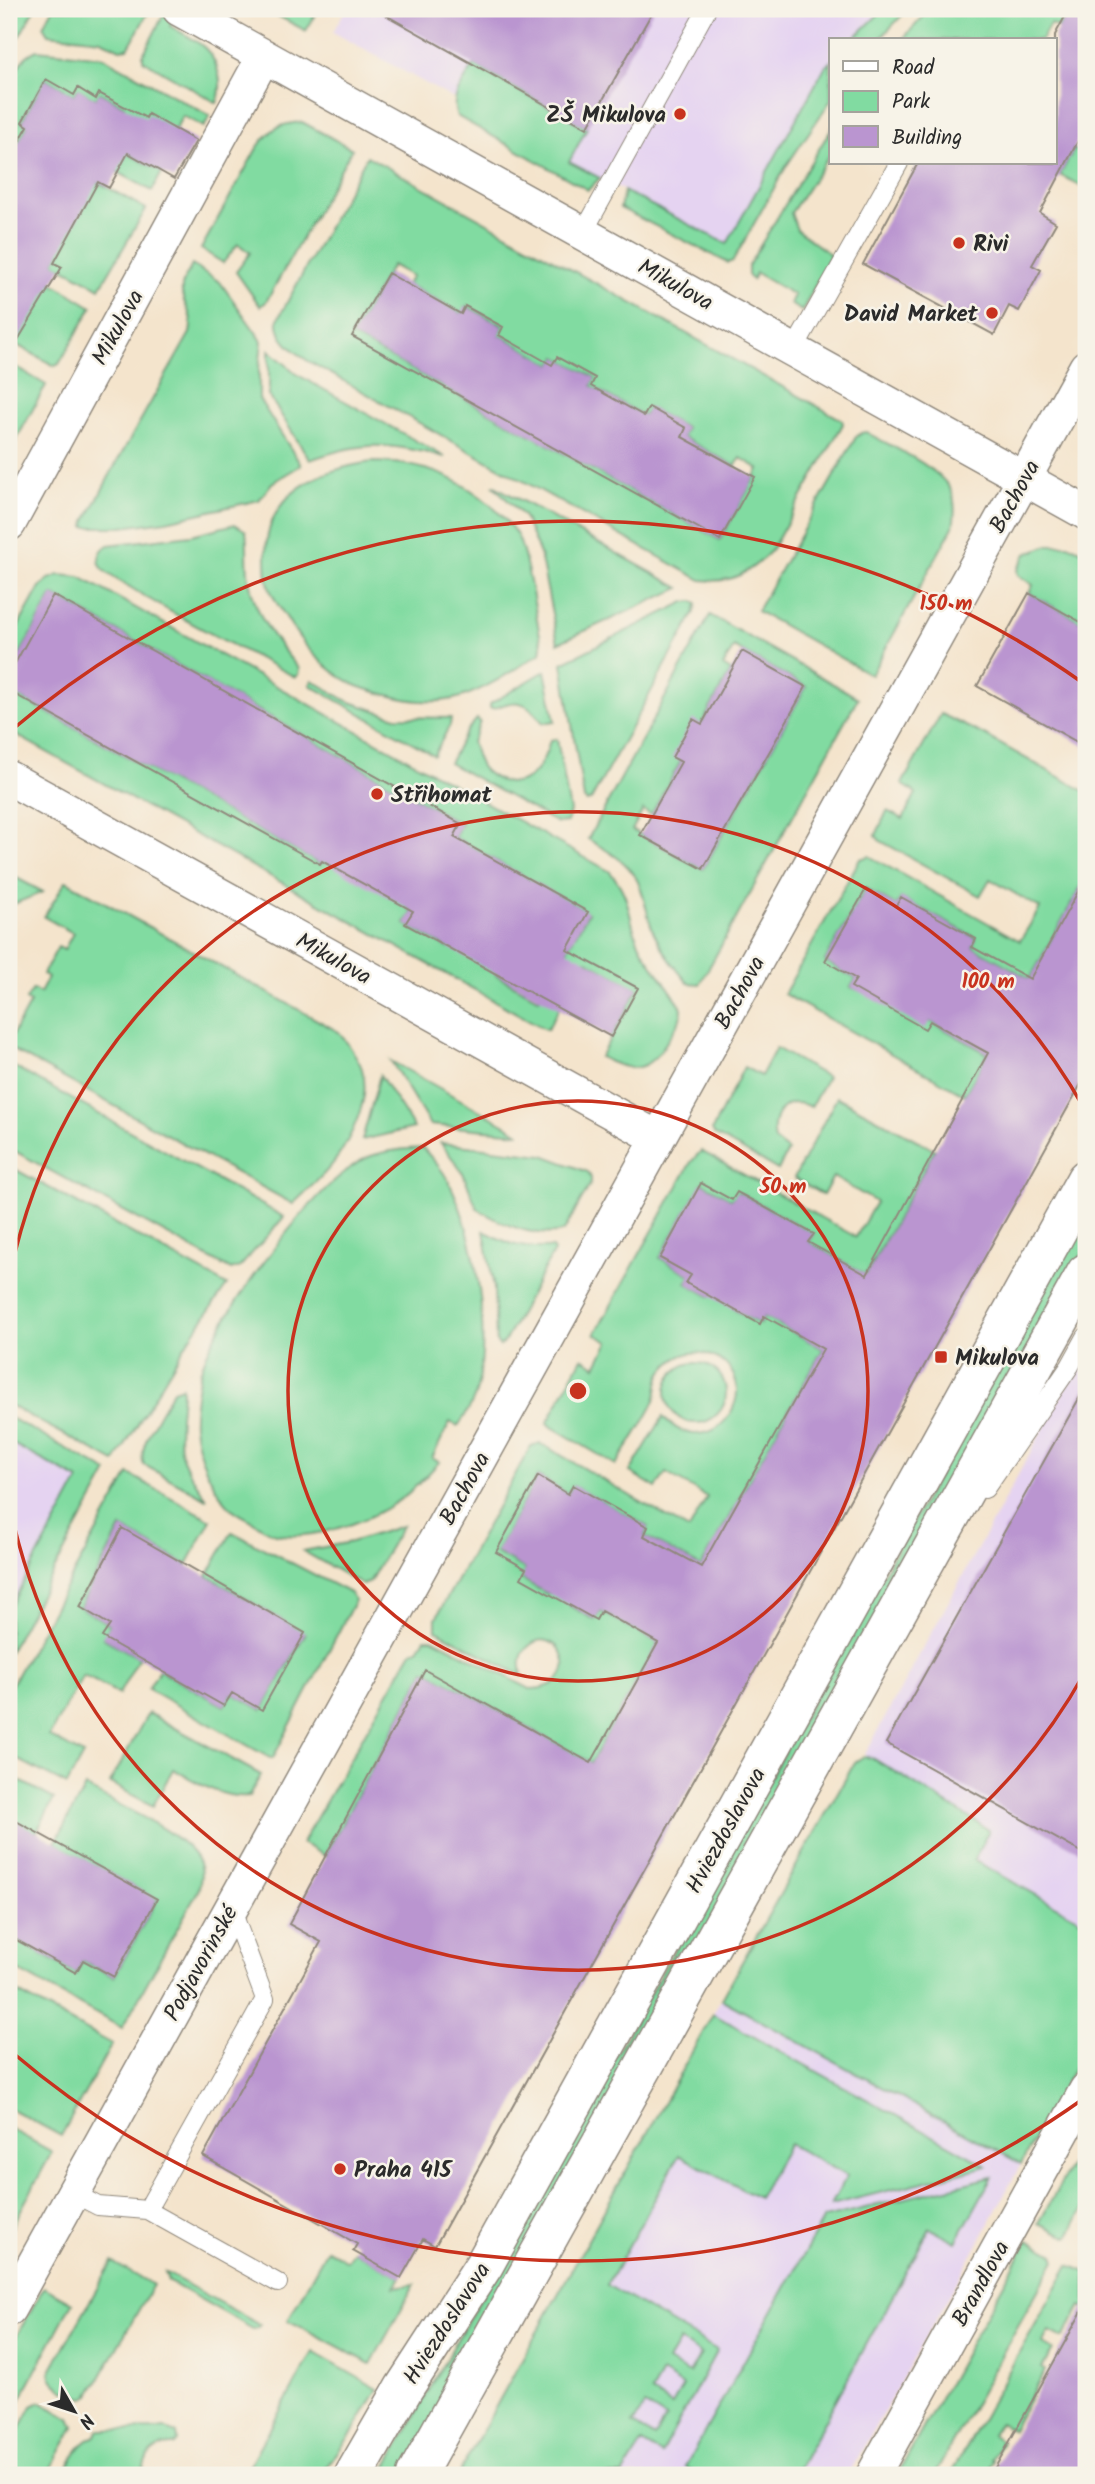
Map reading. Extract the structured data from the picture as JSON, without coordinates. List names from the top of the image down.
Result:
{
  "streets": {
    "street": [
      "Mikulova",
      "Bachova",
      "Hviezdoslavova",
      "Podjavorinské",
      "Brandlova"
    ]
  },
  "crossings": [
    ["Mikulova", "Bachova"],
    ["Bachova", "Podjavorinské"]
  ],
  "places": {
    "other": [
      "ZŠ Mikulova",
      "Rivi",
      "David Market",
      "Střihomat",
      "Praha 415"
    ],
    "transit": ["Mikulova"]
  },
  "legend": ["Road", "Park", "Building"],
  "north": "bottom right",
  "rings": ["150 m", "100 m", "50 m"]
}
